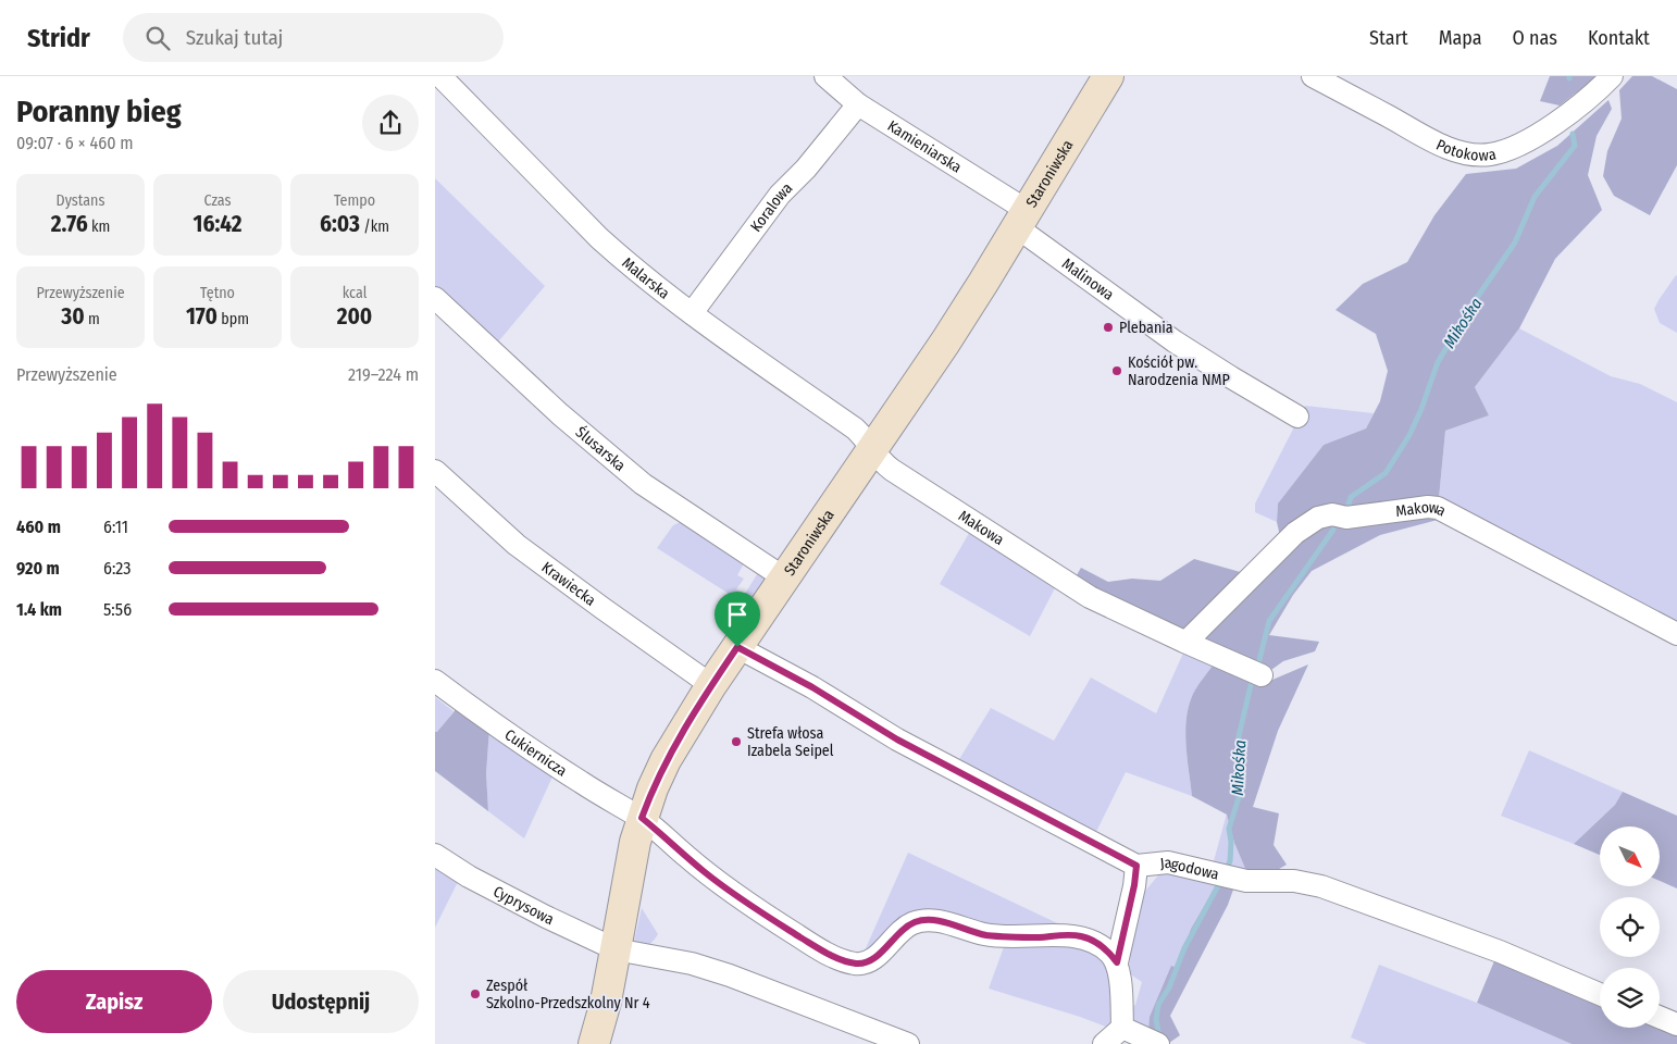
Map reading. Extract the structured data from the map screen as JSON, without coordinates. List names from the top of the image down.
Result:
{
  "streets": {
    "street": [
      "Kamieniarska",
      "Potokowa",
      "Staroniwska",
      "Koralowa",
      "Malarska",
      "Malinowa",
      "Ślusarska",
      "Makowa",
      "Krawiecka",
      "Cukiernicza",
      "Jagodowa",
      "Cyprysowa"
    ]
  },
  "crossings": [
    ["Kamieniarska", "Staroniwska"],
    ["Kamieniarska", "Koralowa"],
    ["Kamieniarska", "Malinowa"],
    ["Staroniwska", "Malarska"],
    ["Staroniwska", "Malinowa"],
    ["Staroniwska", "Ślusarska"],
    ["Staroniwska", "Makowa"],
    ["Staroniwska", "Krawiecka"],
    ["Staroniwska", "Cukiernicza"],
    ["Staroniwska", "Jagodowa"],
    ["Staroniwska", "Cyprysowa"],
    ["Koralowa", "Malarska"],
    ["Malarska", "Makowa"]
  ],
  "water": ["Mikośka"],
  "places": [
    "Plebania",
    "Kościół pw. Narodzenia NMP",
    "Strefa włosa Izabela Seipel",
    "Zespół Szkolno-Przedszkolny Nr 4"
  ],
  "north": "bottom right",
  "page": {
    "header": "Stridr",
    "search": "Szukaj tutaj",
    "nav": [
      "Start",
      "Mapa",
      "O nas",
      "Kontakt"
    ],
    "heading": ["Poranny bieg", "09:07 · 6 × 460 m"],
    "stats": [
      ["Dystans", "2.76 km"],
      ["Czas", "16:42"],
      ["Tempo", "6:03 /km"],
      ["Przewyższenie", "30 m"],
      ["Tętno", "170 bpm"],
      ["kcal", "200"]
    ],
    "chart": ["Przewyższenie", "219–224 m"],
    "list": [
      {
        "name": "460 m",
        "note": "6:11"
      },
      {
        "name": "920 m",
        "note": "6:23"
      },
      {
        "name": "1.4 km",
        "note": "5:56"
      }
    ],
    "buttons": ["Zapisz", "Udostępnij"]
  }
}
